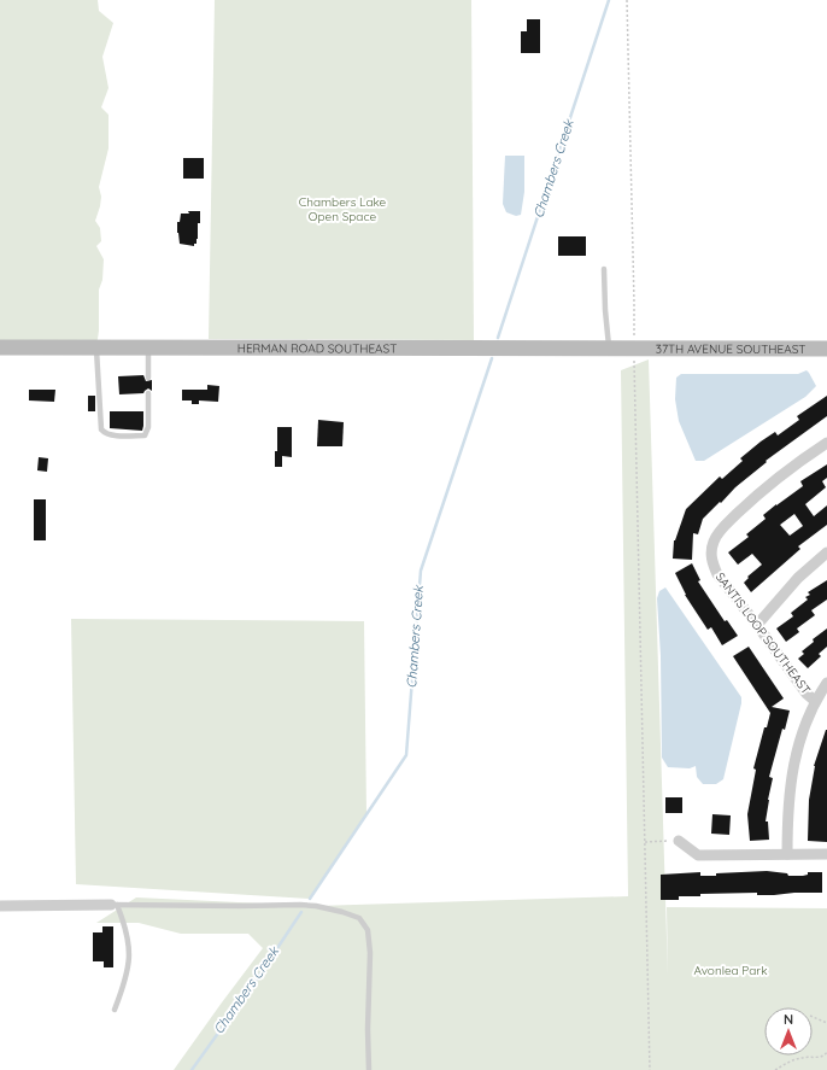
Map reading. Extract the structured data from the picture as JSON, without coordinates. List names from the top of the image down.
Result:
{
  "streets": {
    "street": ["HERMAN ROAD SOUTHEAST", "37TH AVENUE SOUTHEAST", "SANTIS LOOP SOUTHEAST"]
  },
  "crossings": [
    ["HERMAN ROAD SOUTHEAST", "37TH AVENUE SOUTHEAST"]
  ],
  "water": ["Chambers Creek"],
  "parks": ["Chambers Lake Open Space", "Avonlea Park"],
  "north": "top"
}
